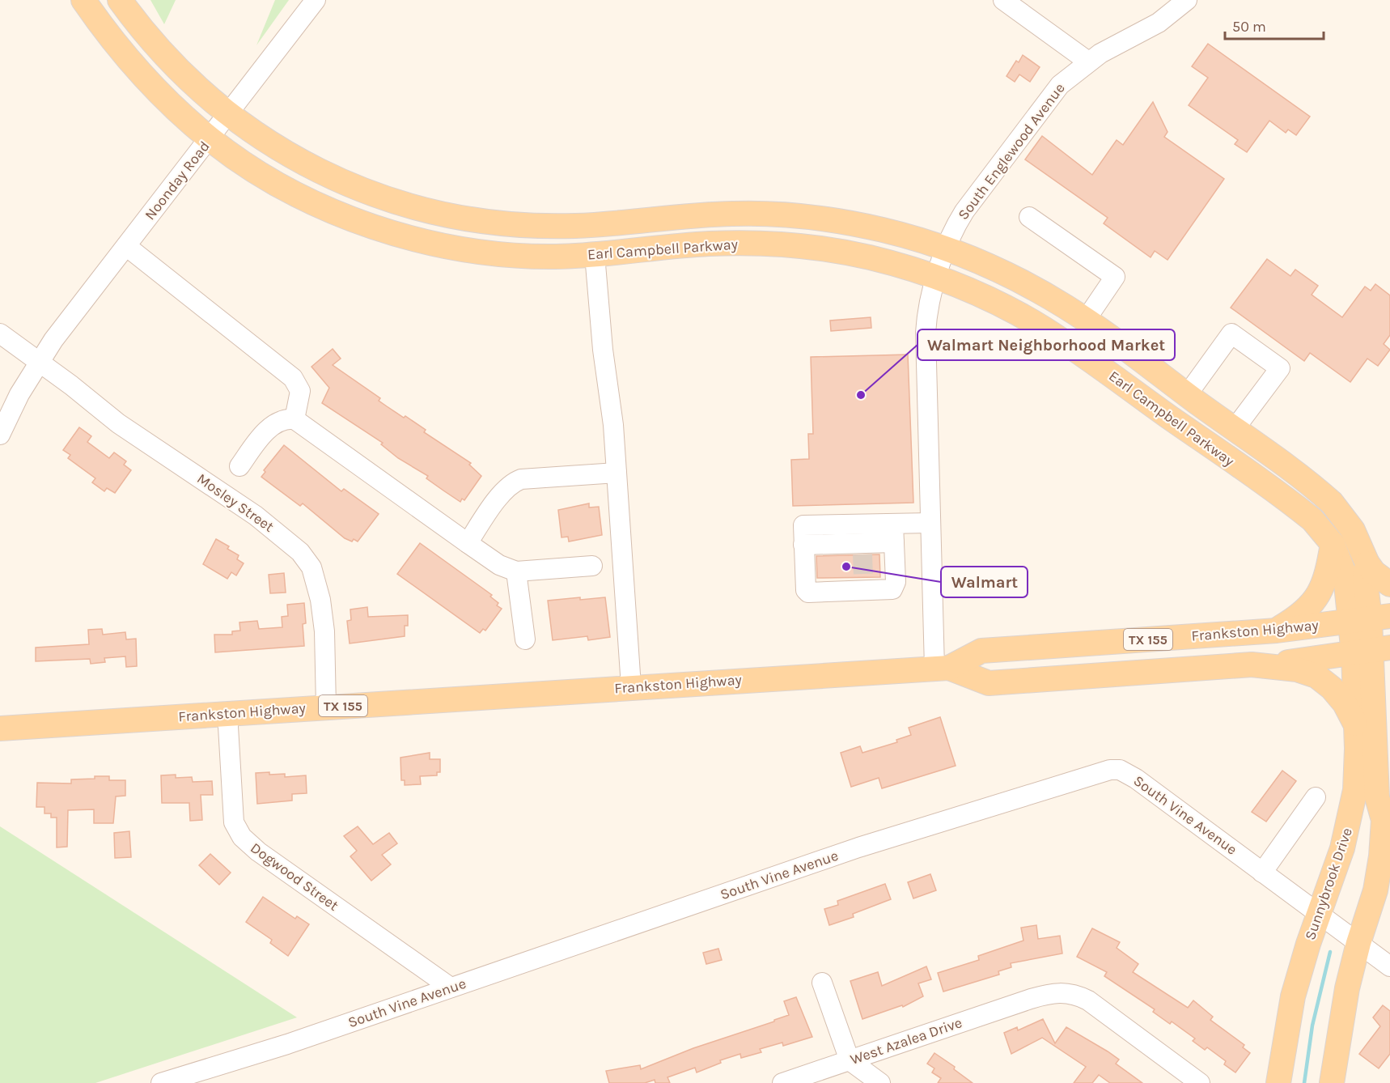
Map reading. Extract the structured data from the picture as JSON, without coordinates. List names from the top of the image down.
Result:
{
  "streets": {
    "main road": [
      "Earl Campbell Parkway",
      "Frankston Highway",
      "TX 155",
      "Sunnybrook Drive"
    ],
    "street": [
      "South Englewood Avenue",
      "Noonday Road",
      "Mosley Street",
      "South Vine Avenue",
      "Dogwood Street",
      "West Azalea Drive"
    ]
  },
  "crossings": [
    ["South Englewood Avenue", "Earl Campbell Parkway"],
    ["South Englewood Avenue", "Frankston Highway"],
    ["South Englewood Avenue", "TX 155"],
    ["Noonday Road", "Earl Campbell Parkway"],
    ["Noonday Road", "Mosley Street"],
    ["Earl Campbell Parkway", "Frankston Highway"],
    ["Earl Campbell Parkway", "TX 155"],
    ["Earl Campbell Parkway", "Sunnybrook Drive"],
    ["Mosley Street", "Frankston Highway"],
    ["Frankston Highway", "TX 155"],
    ["Frankston Highway", "Dogwood Street"],
    ["TX 155", "Sunnybrook Drive"],
    ["South Vine Avenue", "Dogwood Street"],
    ["South Vine Avenue", "Sunnybrook Drive"]
  ],
  "places": ["Walmart Neighborhood Market", "Walmart"],
  "scale_bar": "50 m"
}
